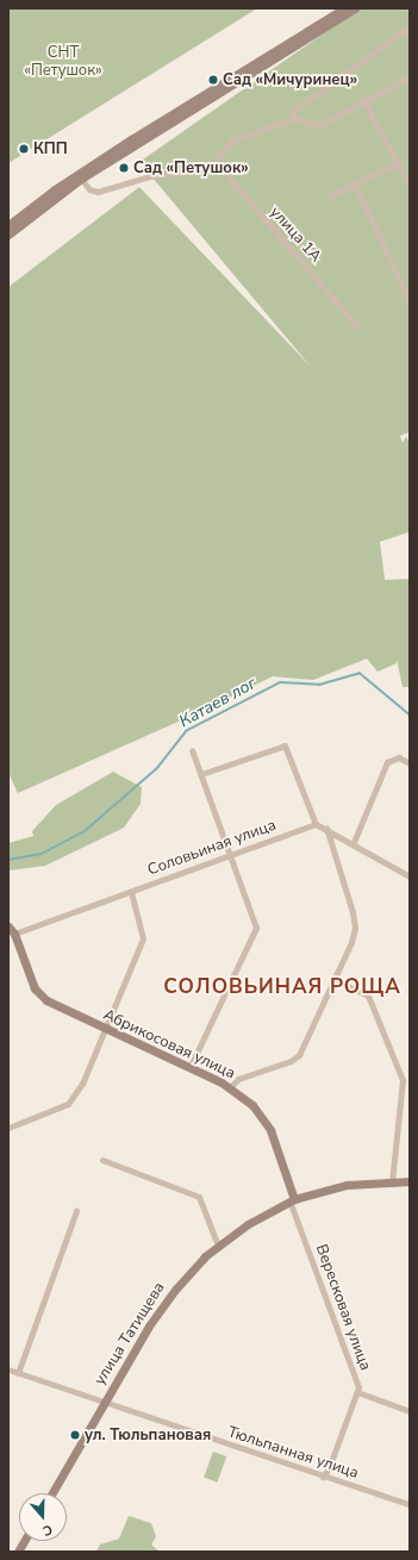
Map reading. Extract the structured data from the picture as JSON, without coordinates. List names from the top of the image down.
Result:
{
  "streets": {
    "street": [
      "улица 1А",
      "Соловьиная улица",
      "Абрикосовая улица",
      "Вересковая улица",
      "улица Татищева",
      "Тюльпанная улица"
    ]
  },
  "crossings": [
    ["Соловьиная улица", "Абрикосовая улица"],
    ["Абрикосовая улица", "Вересковая улица"],
    ["Абрикосовая улица", "улица Татищева"],
    ["Вересковая улица", "улица Татищева"],
    ["Вересковая улица", "Тюльпанная улица"],
    ["улица Татищева", "Тюльпанная улица"]
  ],
  "districts": ["СОЛОВЬИНАЯ РОЩА"],
  "water": ["Катаев лог"],
  "parks": ["СНТ «Петушок»"],
  "places": [
    "Сад «Мичуринец»",
    "КПП",
    "Сад «Петушок»",
    "ул. Тюльпановая"
  ],
  "north": "bottom"
}
